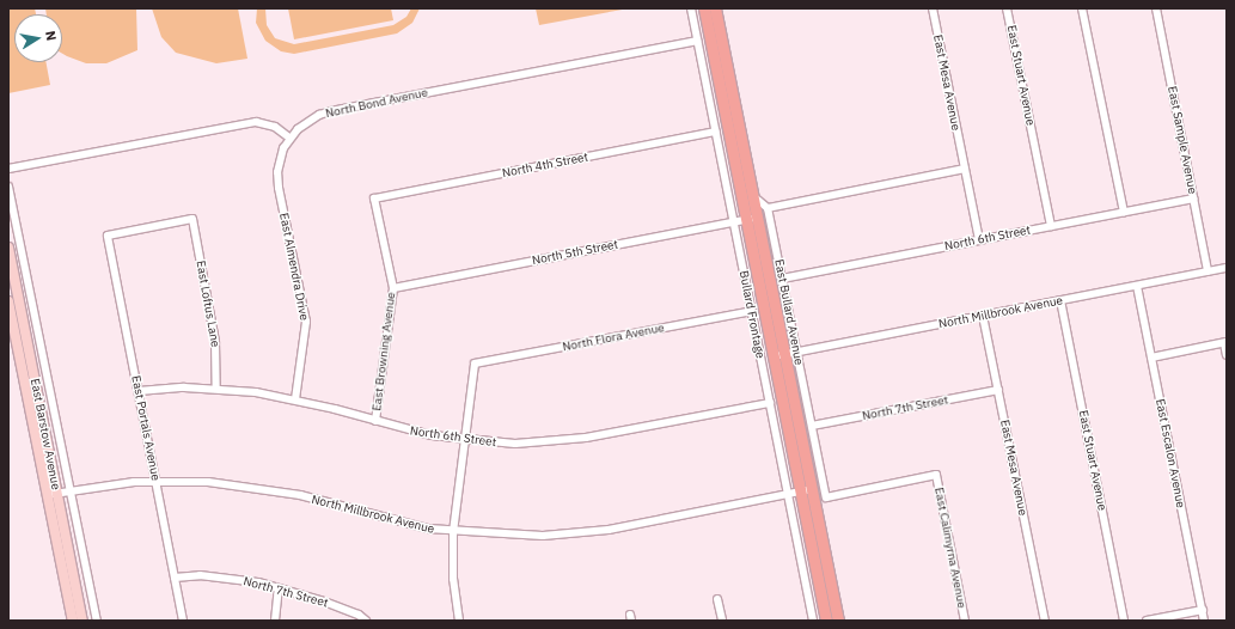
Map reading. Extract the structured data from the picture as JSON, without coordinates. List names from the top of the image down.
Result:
{
  "streets": {
    "main road": ["East Bullard Avenue", "East Barstow Avenue"],
    "street": [
      "East Stuart Avenue",
      "East Mesa Avenue",
      "North Bond Avenue",
      "East Sample Avenue",
      "North 4th Street",
      "North 6th Street",
      "North 5th Street",
      "East Almendra Drive",
      "East Loftus Lane",
      "North Millbrook Avenue",
      "Bullard Frontage",
      "North Flora Avenue",
      "East Browning Avenue",
      "North 7th Street",
      "East Portals Avenue",
      "East Escalon Avenue",
      "East Calimyrna Avenue"
    ]
  },
  "crossings": [
    ["East Stuart Avenue", "North 6th Street"],
    ["East Stuart Avenue", "North Millbrook Avenue"],
    ["East Mesa Avenue", "North 6th Street"],
    ["East Mesa Avenue", "North Millbrook Avenue"],
    ["East Mesa Avenue", "North 7th Street"],
    ["North Bond Avenue", "East Almendra Drive"],
    ["North Bond Avenue", "Bullard Frontage"],
    ["East Sample Avenue", "North 6th Street"],
    ["East Sample Avenue", "North Millbrook Avenue"],
    ["North 4th Street", "Bullard Frontage"],
    ["North 4th Street", "East Browning Avenue"],
    ["North 6th Street", "East Almendra Drive"],
    ["North 6th Street", "East Loftus Lane"],
    ["North 6th Street", "Bullard Frontage"],
    ["North 6th Street", "North Flora Avenue"],
    ["North 6th Street", "East Browning Avenue"],
    ["North 6th Street", "East Portals Avenue"],
    ["North 5th Street", "East Bullard Avenue"],
    ["North 5th Street", "Bullard Frontage"],
    ["North 5th Street", "East Browning Avenue"],
    ["East Loftus Lane", "East Portals Avenue"],
    ["East Bullard Avenue", "North Millbrook Avenue"],
    ["North Millbrook Avenue", "Bullard Frontage"],
    ["North Millbrook Avenue", "East Portals Avenue"],
    ["North Millbrook Avenue", "East Barstow Avenue"],
    ["North Millbrook Avenue", "East Escalon Avenue"],
    ["Bullard Frontage", "North Flora Avenue"],
    ["North 7th Street", "East Portals Avenue"],
    ["North 7th Street", "East Calimyrna Avenue"]
  ],
  "north": "right"
}
